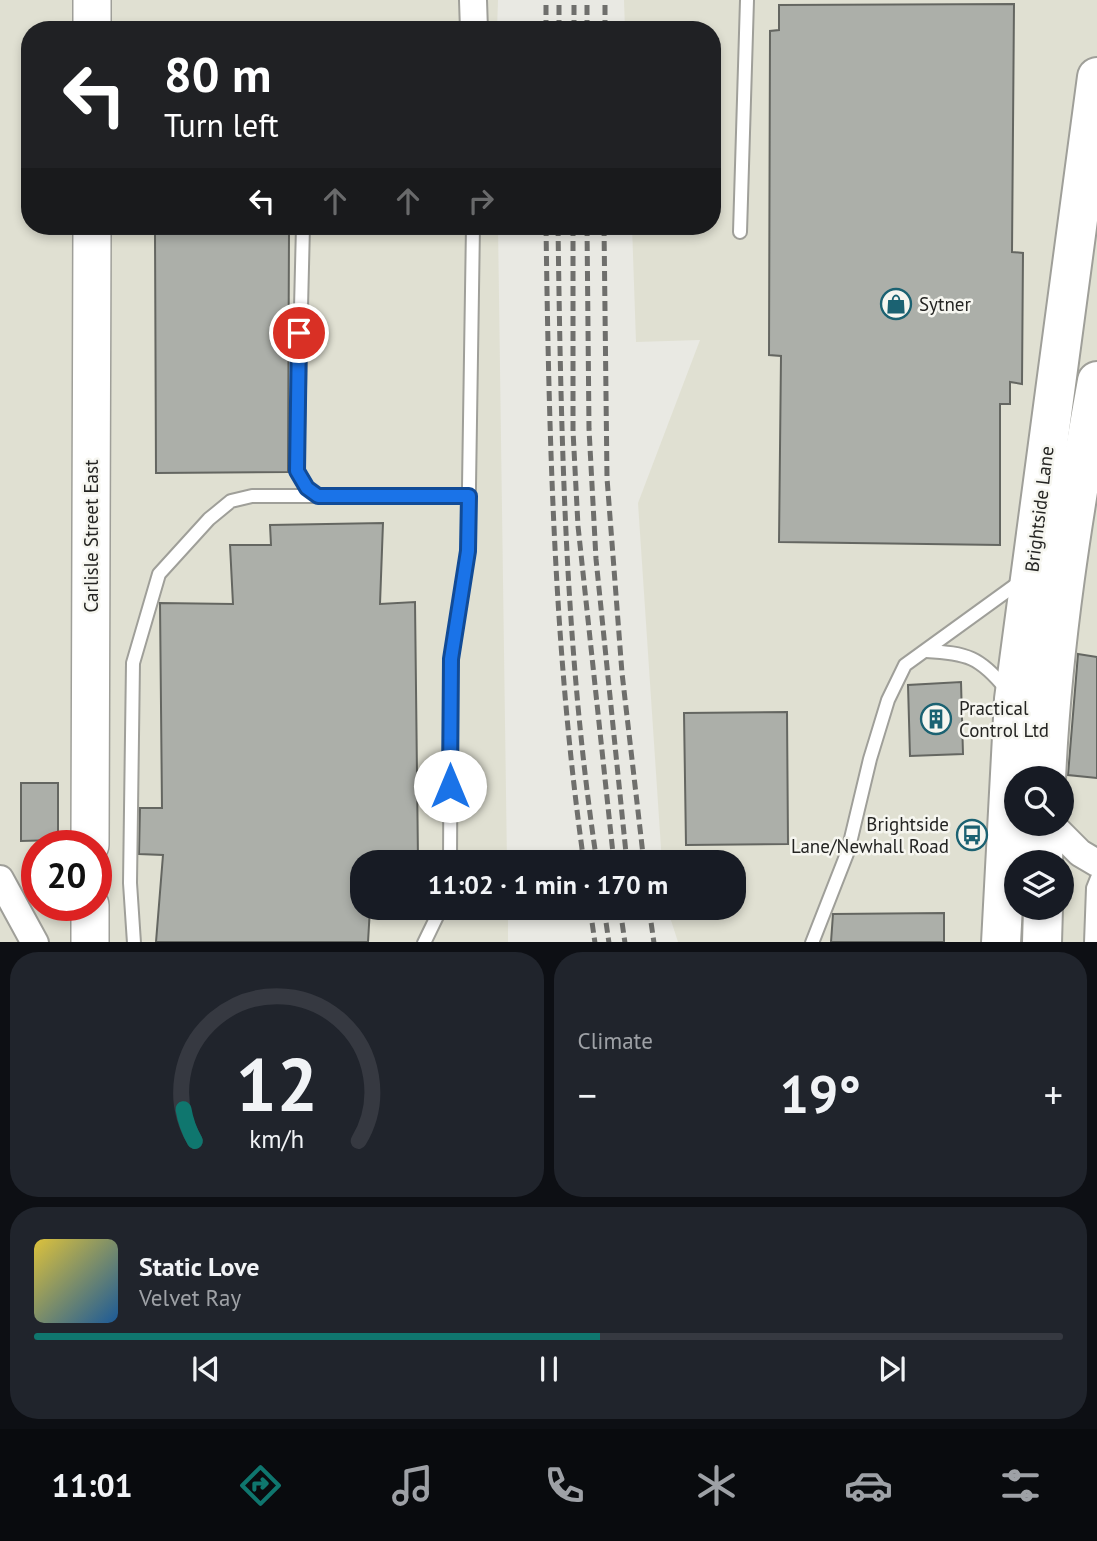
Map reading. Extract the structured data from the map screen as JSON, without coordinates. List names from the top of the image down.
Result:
{
  "streets": {
    "main road": ["Brightside Lane", "Carlisle Street East"]
  },
  "places": {
    "shop": ["Sytner"],
    "building": ["Practical Control Ltd"],
    "bus stop": ["Brightside Lane/Newhall Road"]
  },
  "page": {
    "turn": ["80 m", "Turn left"],
    "limit": "20",
    "trip": "11:02 · 1 min · 170 m",
    "tile": "Climate",
    "heat": ["−", "19°", "+"],
    "song": ["Static Love", "Velvet Ray"],
    "tabs": "11:01",
    "gauge": ["12", "km/h"]
  }
}
